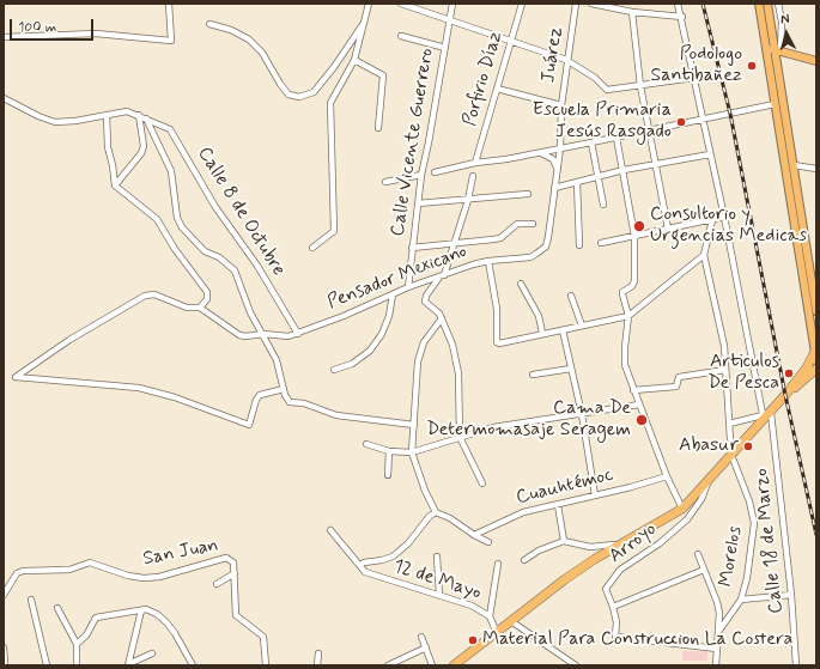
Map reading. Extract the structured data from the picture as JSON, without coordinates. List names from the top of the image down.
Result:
{
  "streets": {
    "street": [
      "Juárez",
      "Porfirio Díaz",
      "Calle Vicente Guerrero",
      "Calle 8 de Octubre",
      "Pensador Mexicano",
      "Cuauhtémoc",
      "Calle 18 de Marzo",
      "Arroyo",
      "San Juan",
      "Morelos",
      "12 de Mayo"
    ]
  },
  "crossings": [
    ["Juárez", "Pensador Mexicano"],
    ["Calle Vicente Guerrero", "Pensador Mexicano"],
    ["Calle 8 de Octubre", "Pensador Mexicano"]
  ],
  "places": [
    "Podologo Santibañez",
    "Escuela Primaria Jesús Rasgado",
    "Consultorio y Urgencias Medicas",
    "Articulos De Pesca",
    "Cama De Determomasaje Seragem",
    "Abasur",
    "Material Para Construccion La Costera"
  ],
  "scale_bar": "100 m",
  "north": "top"
}
